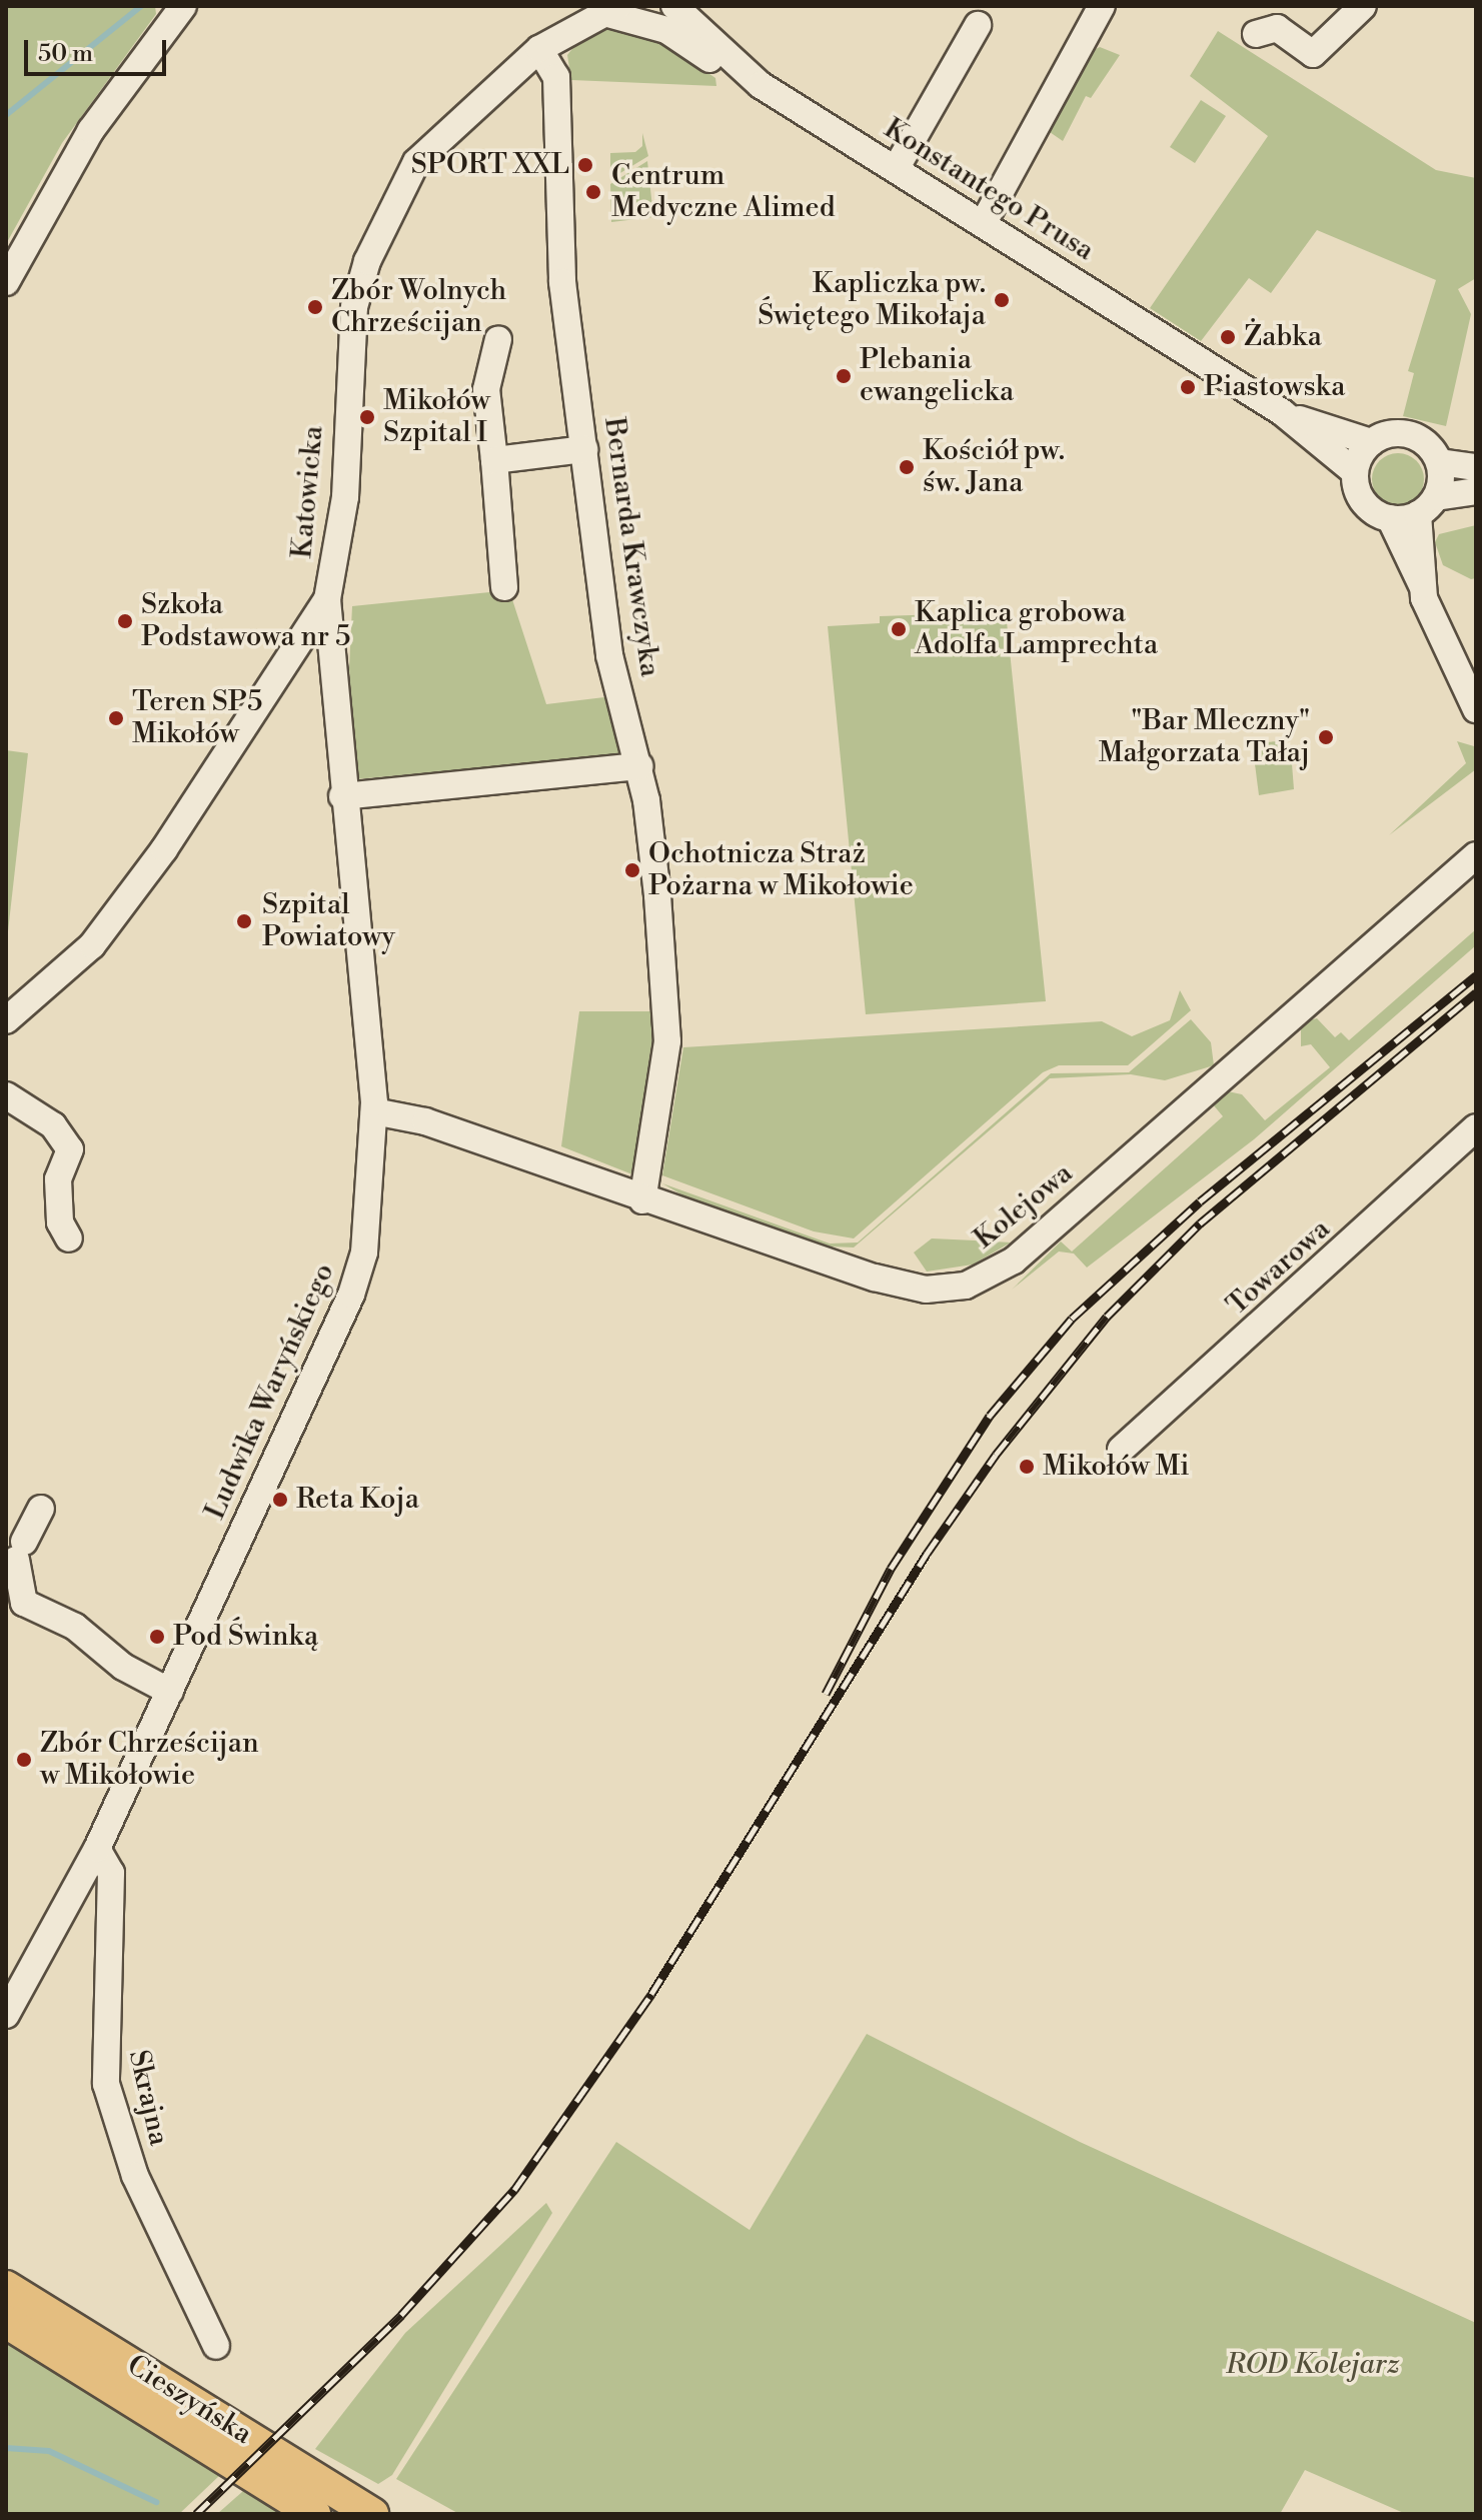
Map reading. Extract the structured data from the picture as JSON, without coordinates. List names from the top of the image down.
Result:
{
  "streets": {
    "main road": ["Cieszyńska"],
    "street": [
      "Konstantego Prusa",
      "Katowicka",
      "Bernarda Krawczyka",
      "Kolejowa",
      "Towarowa",
      "Ludwika Waryńskiego",
      "Skrajna"
    ]
  },
  "crossings": [
    ["Konstantego Prusa", "Katowicka"],
    ["Katowicka", "Bernarda Krawczyka"],
    ["Katowicka", "Ludwika Waryńskiego"],
    ["Bernarda Krawczyka", "Kolejowa"],
    ["Kolejowa", "Ludwika Waryńskiego"],
    ["Ludwika Waryńskiego", "Skrajna"]
  ],
  "parks": ["ROD Kolejarz"],
  "places": [
    "SPORT XXL",
    "Centrum Medyczne Alimed",
    "Kapliczka pw. Świętego Mikołaja",
    "Zbór Wolnych Chrześcijan",
    "Żabka",
    "Plebania ewangelicka",
    "Piastowska",
    "Mikołów Szpital I",
    "Kościół pw. św. Jana",
    "Szkoła Podstawowa nr 5",
    "Kaplica grobowa Adolfa Lamprechta",
    "Teren SP5 Mikołów",
    "\"Bar Mleczny\" Małgorzata Tałaj",
    "Ochotnicza Straż Pożarna w Mikołowie",
    "Szpital Powiatowy",
    "Mikołów Mi",
    "Reta Koja",
    "Pod Świnką",
    "Zbór Chrześcijan w Mikołowie"
  ],
  "scale_bar": "50 m"
}
